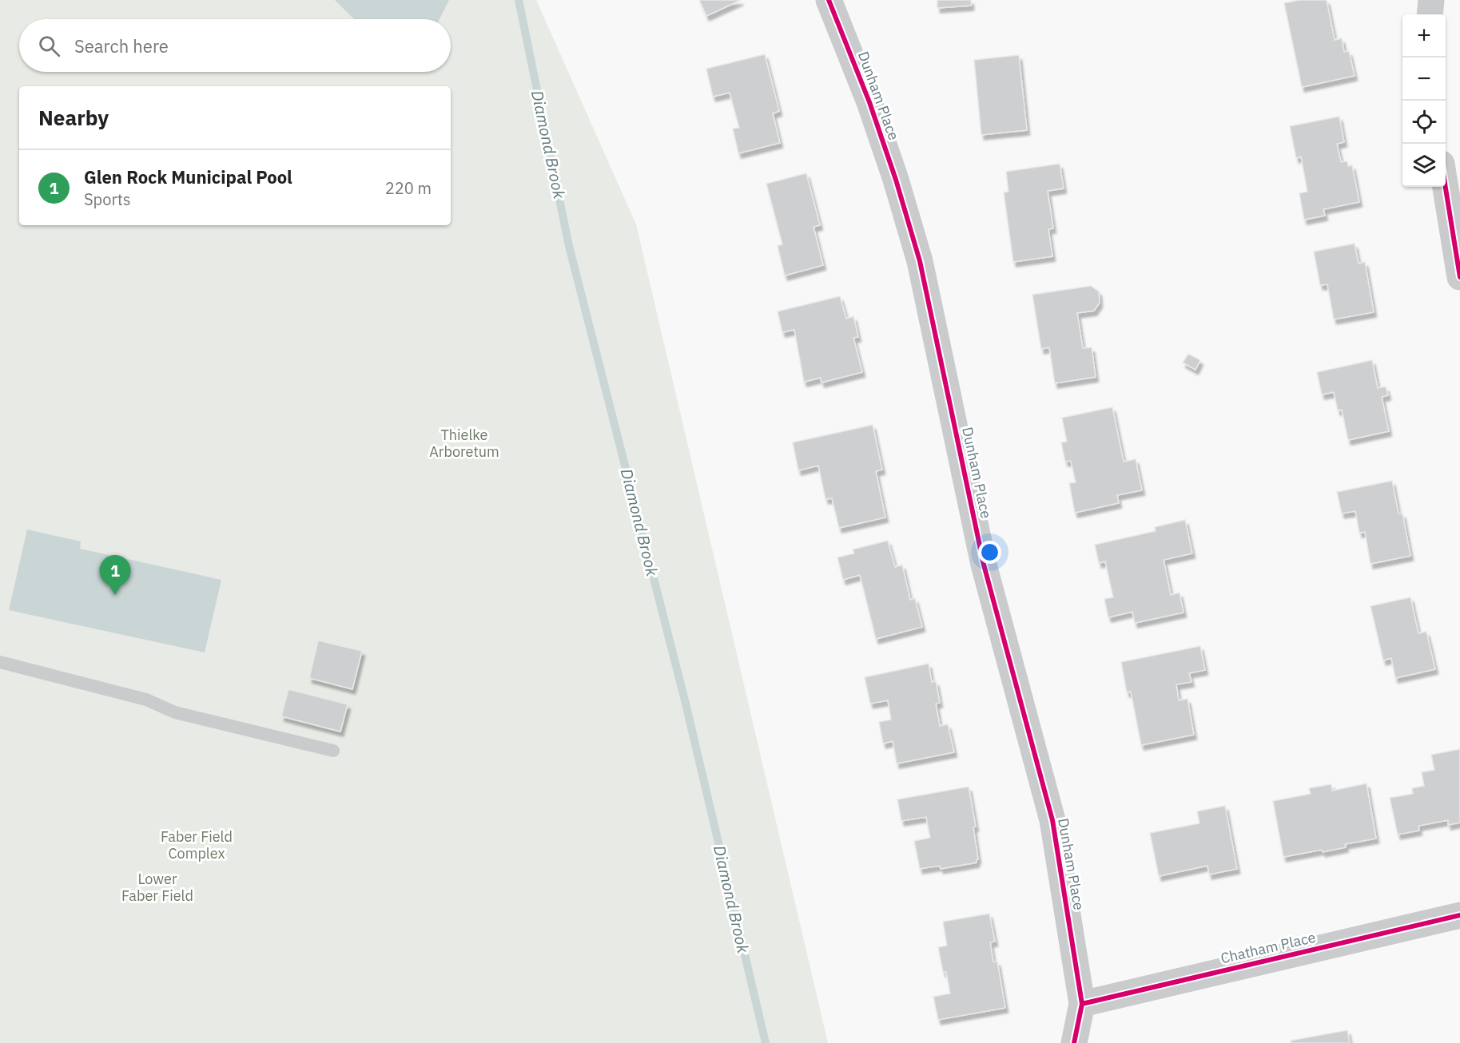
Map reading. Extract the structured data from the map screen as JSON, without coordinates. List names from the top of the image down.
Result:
{
  "streets": {
    "street": ["Dunham Place", "Chatham Place"]
  },
  "crossings": [
    ["Dunham Place", "Chatham Place"]
  ],
  "water": ["Diamond Brook"],
  "parks": ["Thielke Arboretum", "Faber Field Complex", "Lower Faber Field"],
  "page": {
    "map_buttons": ["+", "−"],
    "search": "Search here",
    "heading": "Nearby",
    "list": [
      {
        "mark": "1",
        "name": "Glen Rock Municipal Pool",
        "note": "Sports",
        "value": "220 m"
      }
    ],
    "pins": "1"
  }
}
